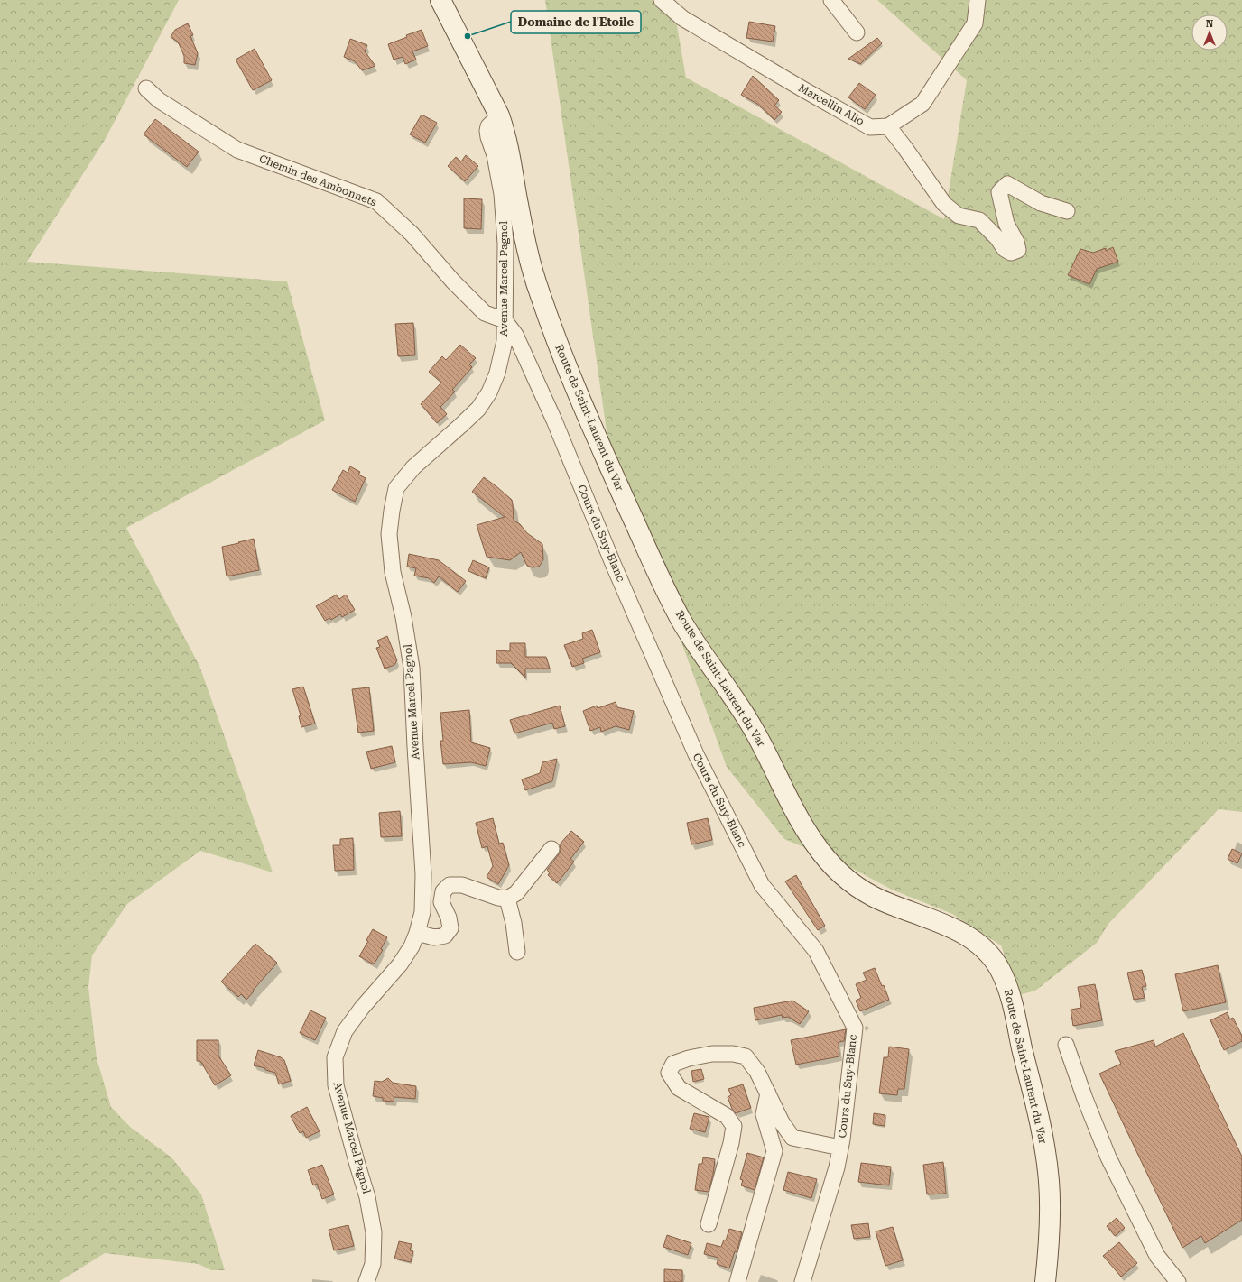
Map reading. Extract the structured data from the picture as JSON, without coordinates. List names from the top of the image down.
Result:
{
  "streets": {
    "main road": ["Route de Saint-Laurent du Var"],
    "street": [
      "Marcellin Allo",
      "Chemin des Ambonnets",
      "Avenue Marcel Pagnol",
      "Cours du Suy-Blanc"
    ]
  },
  "crossings": [
    ["Chemin des Ambonnets", "Avenue Marcel Pagnol"],
    ["Chemin des Ambonnets", "Cours du Suy-Blanc"],
    ["Avenue Marcel Pagnol", "Route de Saint-Laurent du Var"],
    ["Avenue Marcel Pagnol", "Cours du Suy-Blanc"]
  ],
  "places": ["Domaine de l'Etoile"],
  "north": "top"
}
